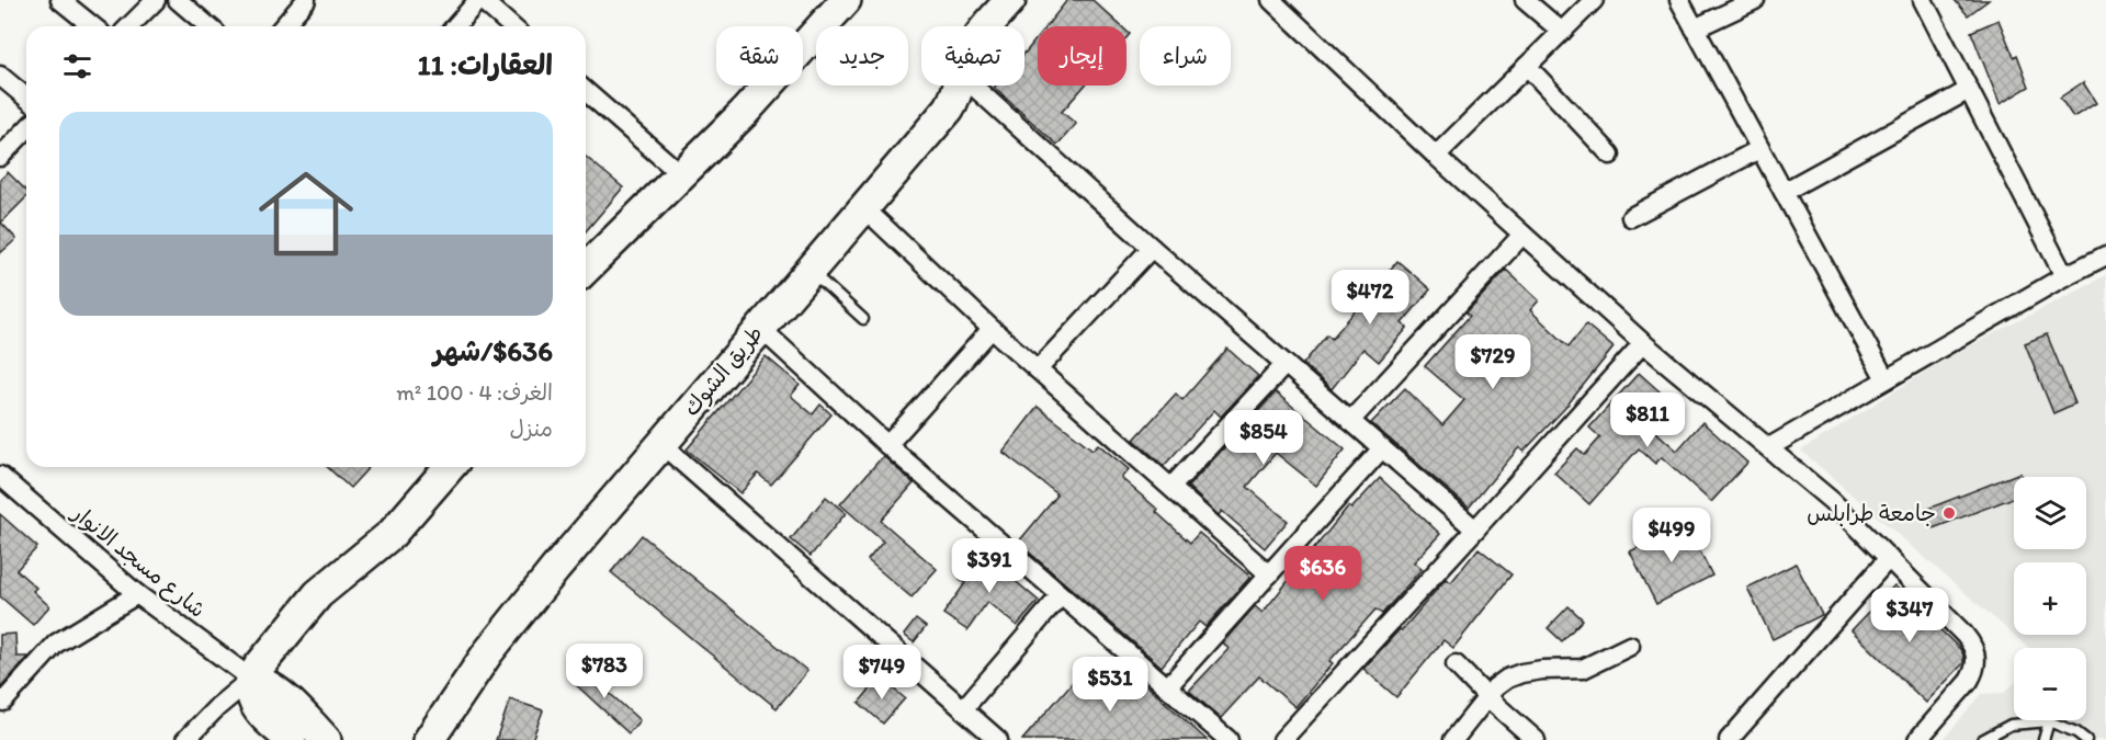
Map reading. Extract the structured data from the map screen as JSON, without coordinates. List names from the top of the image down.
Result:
{
  "streets": {
    "main road": ["طريق الشوك"],
    "street": ["شارع مسجد الانوار"]
  },
  "places": ["جامعة طرابلس"],
  "page": {
    "chip": [
      "شراء",
      "إيجار",
      "تصفية",
      "جديد",
      "شقة"
    ],
    "heading": "العقارات: 11",
    "list": [
      {
        "name": "$636/شهر",
        "note": "الغرف: 4 · 100 m² · منزل"
      }
    ],
    "price": [
      "$472",
      "$729",
      "$811",
      "$854",
      "$499",
      "$391",
      "$636",
      "$347",
      "$783",
      "$749",
      "$531"
    ],
    "map_buttons": ["+", "−"]
  }
}
